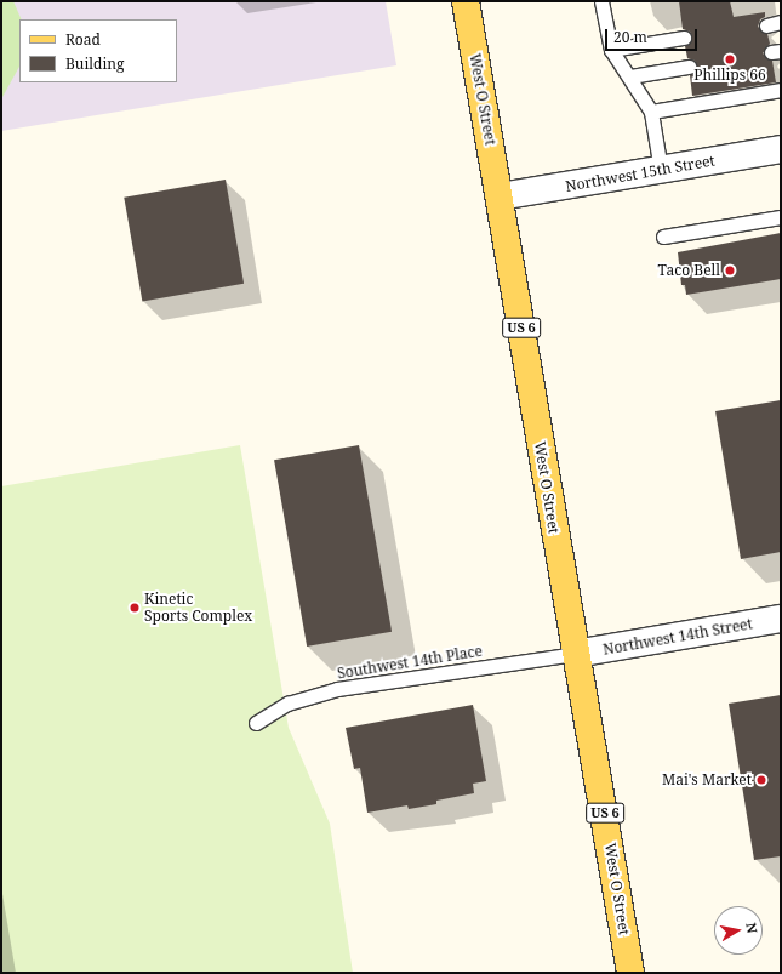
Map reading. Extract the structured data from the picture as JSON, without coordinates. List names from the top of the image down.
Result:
{
  "streets": {
    "main road": ["West O Street", "US 6"],
    "street": ["Northwest 15th Street", "Northwest 14th Street"],
    "lane": ["Southwest 14th Place"]
  },
  "crossings": [
    ["West O Street", "Northwest 15th Street"],
    ["West O Street", "Northwest 14th Street"],
    ["West O Street", "Southwest 14th Place"],
    ["Northwest 14th Street", "Southwest 14th Place"]
  ],
  "places": [
    "Phillips 66",
    "Taco Bell",
    "Kinetic Sports Complex",
    "Mai's Market"
  ],
  "legend": ["Road", "Building"],
  "scale_bar": "20 m",
  "north": "right"
}
